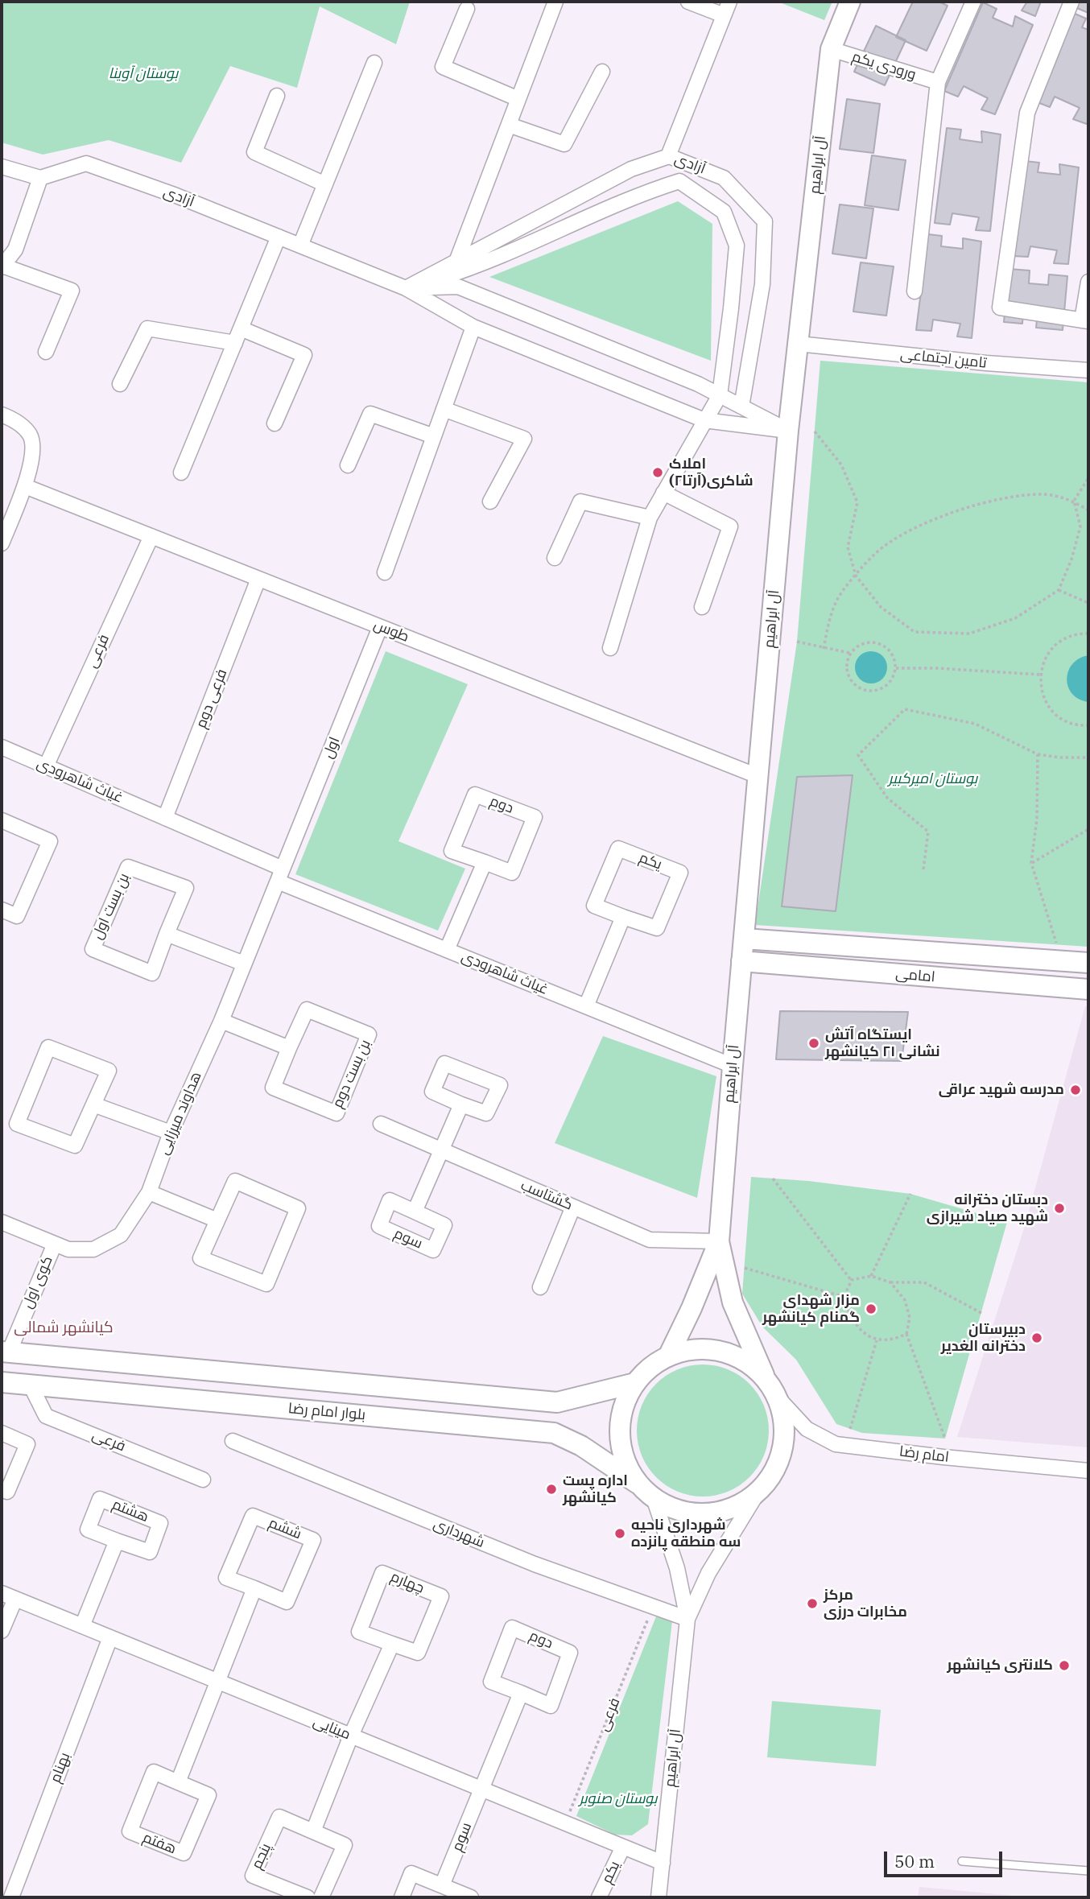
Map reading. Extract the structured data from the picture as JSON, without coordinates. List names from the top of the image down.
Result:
{
  "streets": {
    "main road": ["آل ابراهیم", "امامی", "بلوار امام رضا"],
    "street": [
      "ورودی یکم",
      "آزادی",
      "تامین اجتماعی",
      "طوس",
      "فرعی",
      "فرعی دوم",
      "اول",
      "غیاث شاهرودی",
      "دوم",
      "یکم",
      "بن بست اول",
      "بن بست دوم",
      "هداوند میرزایی",
      "گشتاسب",
      "سوم",
      "کوی اول",
      "امام رضا",
      "هشتم",
      "ششم",
      "شهرداری",
      "چهارم",
      "مینایی",
      "بهنام",
      "هفتم",
      "پنجم"
    ]
  },
  "crossings": [
    ["ورودی یکم", "آل ابراهیم"],
    ["آزادی", "آل ابراهیم"],
    ["آل ابراهیم", "تامین اجتماعی"],
    ["آل ابراهیم", "طوس"],
    ["آل ابراهیم", "غیاث شاهرودی"],
    ["آل ابراهیم", "امامی"],
    ["آل ابراهیم", "گشتاسب"],
    ["آل ابراهیم", "شهرداری"],
    ["آل ابراهیم", "مینایی"],
    ["طوس", "فرعی"],
    ["طوس", "فرعی دوم"],
    ["طوس", "اول"],
    ["فرعی", "غیاث شاهرودی"],
    ["فرعی", "بلوار امام رضا"],
    ["فرعی", "شهرداری"],
    ["فرعی", "مینایی"],
    ["فرعی دوم", "غیاث شاهرودی"],
    ["اول", "غیاث شاهرودی"],
    ["اول", "هداوند میرزایی"],
    ["غیاث شاهرودی", "هداوند میرزایی"],
    ["یکم", "مینایی"],
    ["هداوند میرزایی", "کوی اول"],
    ["گشتاسب", "سوم"],
    ["سوم", "مینایی"],
    ["بلوار امام رضا", "امام رضا"],
    ["مینایی", "بهنام"]
  ],
  "districts": ["کیانشهر شمالی"],
  "parks": ["بوستان آوینا", "بوستان امیرکبیر", "بوستان صنوبر"],
  "places": [
    "املاک شاکری(آرتا۲)",
    "ایستگاه آتش نشانی ۲۱ کیانشهر",
    "مدرسه شهید عراقی",
    "دبستان دخترانه شهید صیاد شیرازی",
    "مزار شهدای گمنام کیانشهر",
    "دبیرستان دخترانه الغدیر",
    "اداره پست کیانشهر",
    "شهرداری ناحیه سه منطقه پانزده",
    "مرکز مخابرات درزی",
    "کلانتری کیانشهر"
  ],
  "scale_bar": "50 m"
}
